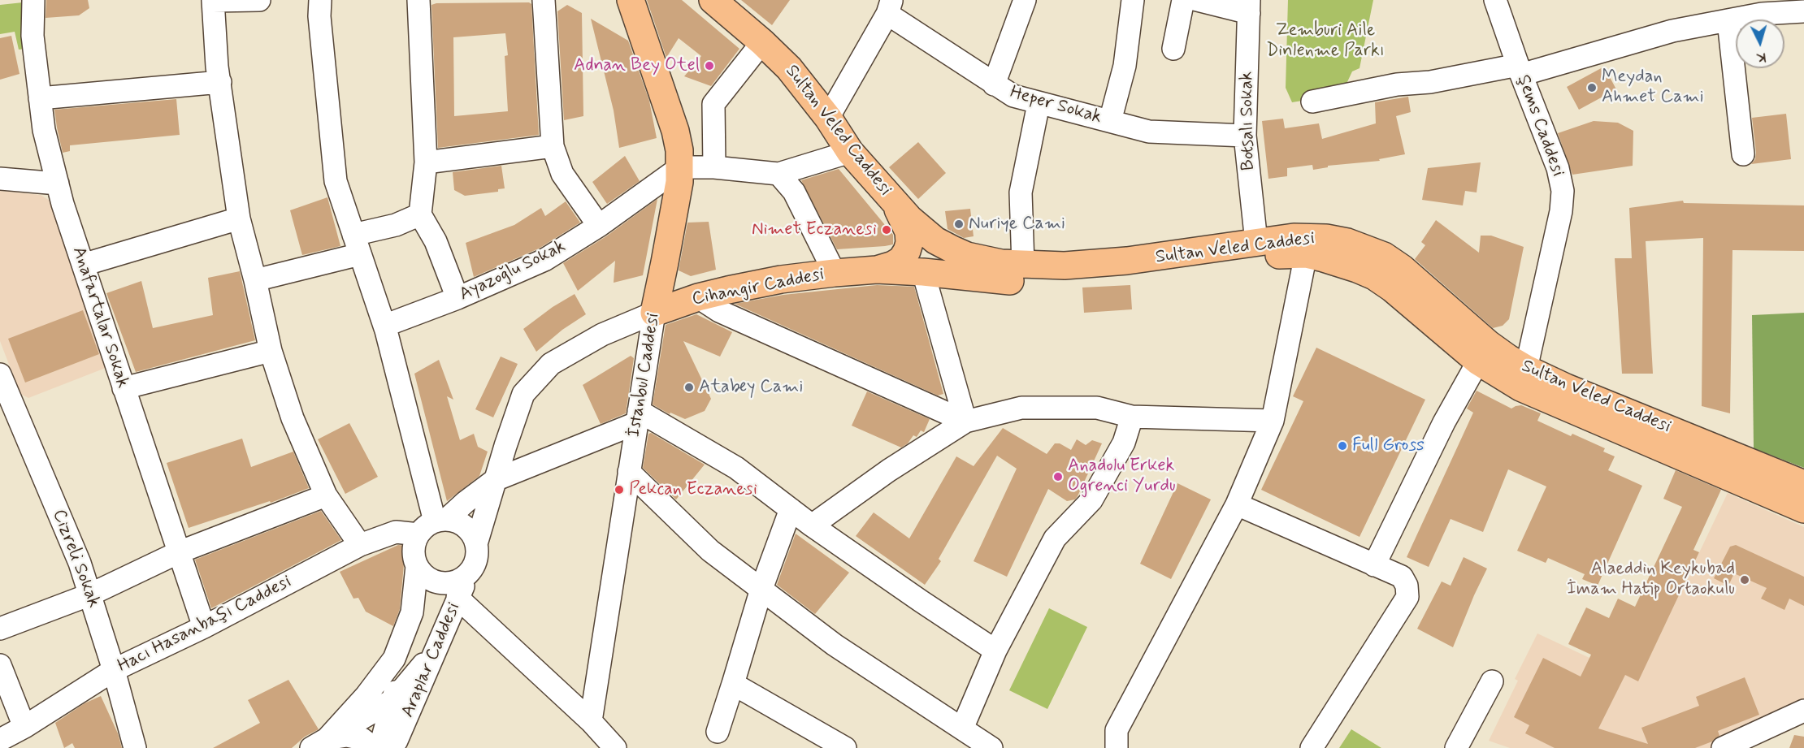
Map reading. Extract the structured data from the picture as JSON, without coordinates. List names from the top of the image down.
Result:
{
  "streets": {
    "main road": ["Sultan Veled Caddesi", "Cihangir Caddesi", "İstanbul Caddesi"],
    "street": [
      "Heper Sokak",
      "Botsalı Sokak",
      "Şems Caddesi",
      "Ayazoğlu Sokak",
      "Anafartalar Sokak",
      "Cizreli Sokak",
      "Hacı Hasanbaşı Caddesi",
      "Araplar Caddesi"
    ]
  },
  "crossings": [
    ["Heper Sokak", "Botsalı Sokak"],
    ["Botsalı Sokak", "Sultan Veled Caddesi"],
    ["Şems Caddesi", "Sultan Veled Caddesi"],
    ["Sultan Veled Caddesi", "Cihangir Caddesi"],
    ["Ayazoğlu Sokak", "İstanbul Caddesi"],
    ["Cihangir Caddesi", "İstanbul Caddesi"],
    ["Cihangir Caddesi", "Hacı Hasanbaşı Caddesi"],
    ["Cihangir Caddesi", "Araplar Caddesi"],
    ["Anafartalar Sokak", "Hacı Hasanbaşı Caddesi"],
    ["Cizreli Sokak", "Hacı Hasanbaşı Caddesi"],
    ["Hacı Hasanbaşı Caddesi", "Araplar Caddesi"]
  ],
  "parks": ["Zemburi Aile Dinlenme Parkı"],
  "places": [
    "Adnan Bey Otel",
    "Meydan Ahmet Cami",
    "Nuriye Cami",
    "Nimet Eczanesi",
    "Atabey Cami",
    "Full Gross",
    "Anadolu Erkek Ogrenci Yurdu",
    "Pekcan Eczanesi",
    "Alaeddin Keykubad İmam Hatip Ortaokulu"
  ],
  "north": "bottom"
}
